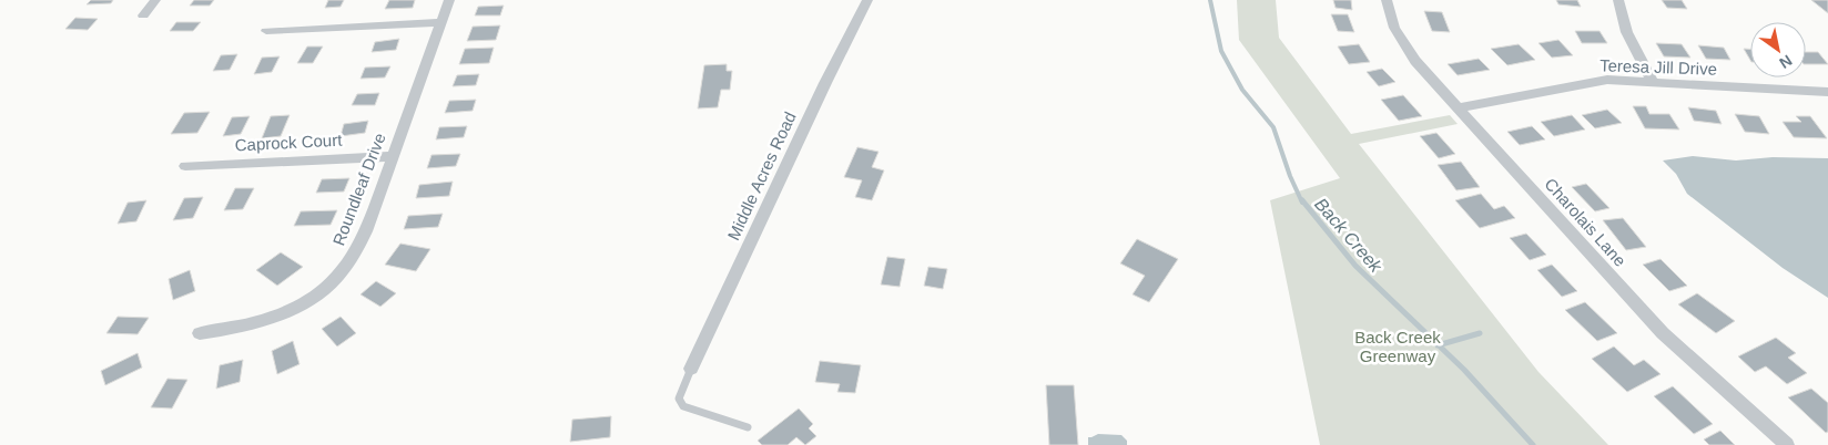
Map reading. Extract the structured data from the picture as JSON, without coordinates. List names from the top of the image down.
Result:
{
  "streets": {
    "street": [
      "Teresa Jill Drive",
      "Caprock Court",
      "Middle Acres Road",
      "Roundleaf Drive",
      "Charolais Lane"
    ]
  },
  "crossings": [
    ["Teresa Jill Drive", "Charolais Lane"],
    ["Caprock Court", "Roundleaf Drive"]
  ],
  "water": ["Back Creek"],
  "parks": ["Back Creek Greenway"],
  "north": "bottom right"
}
